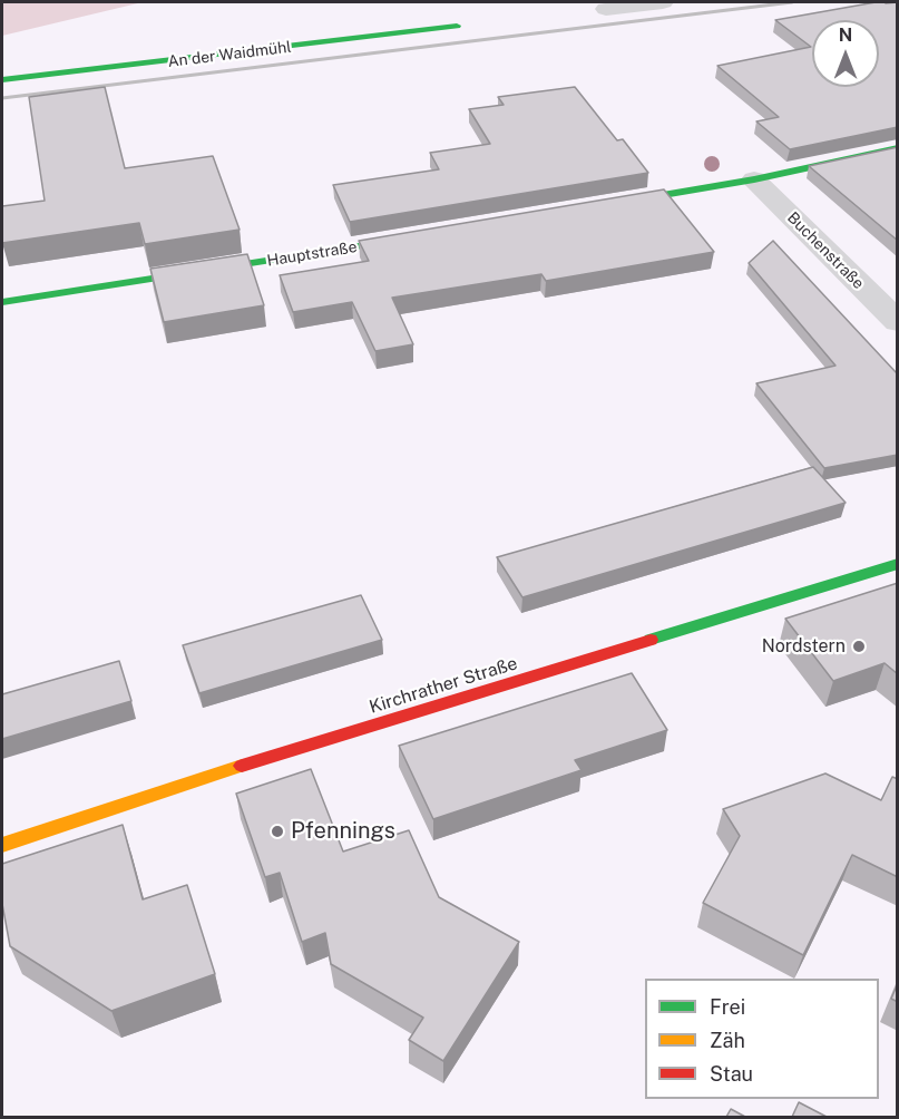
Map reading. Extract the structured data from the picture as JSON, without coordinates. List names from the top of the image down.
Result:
{
  "streets": {
    "street": [
      "An der Waidmühl",
      "Buchenstraße",
      "Hauptstraße",
      "Kirchrather Straße"
    ]
  },
  "places": ["Nordstern", "Pfennings"],
  "legend": ["Frei", "Zäh", "Stau"],
  "north": "top"
}
